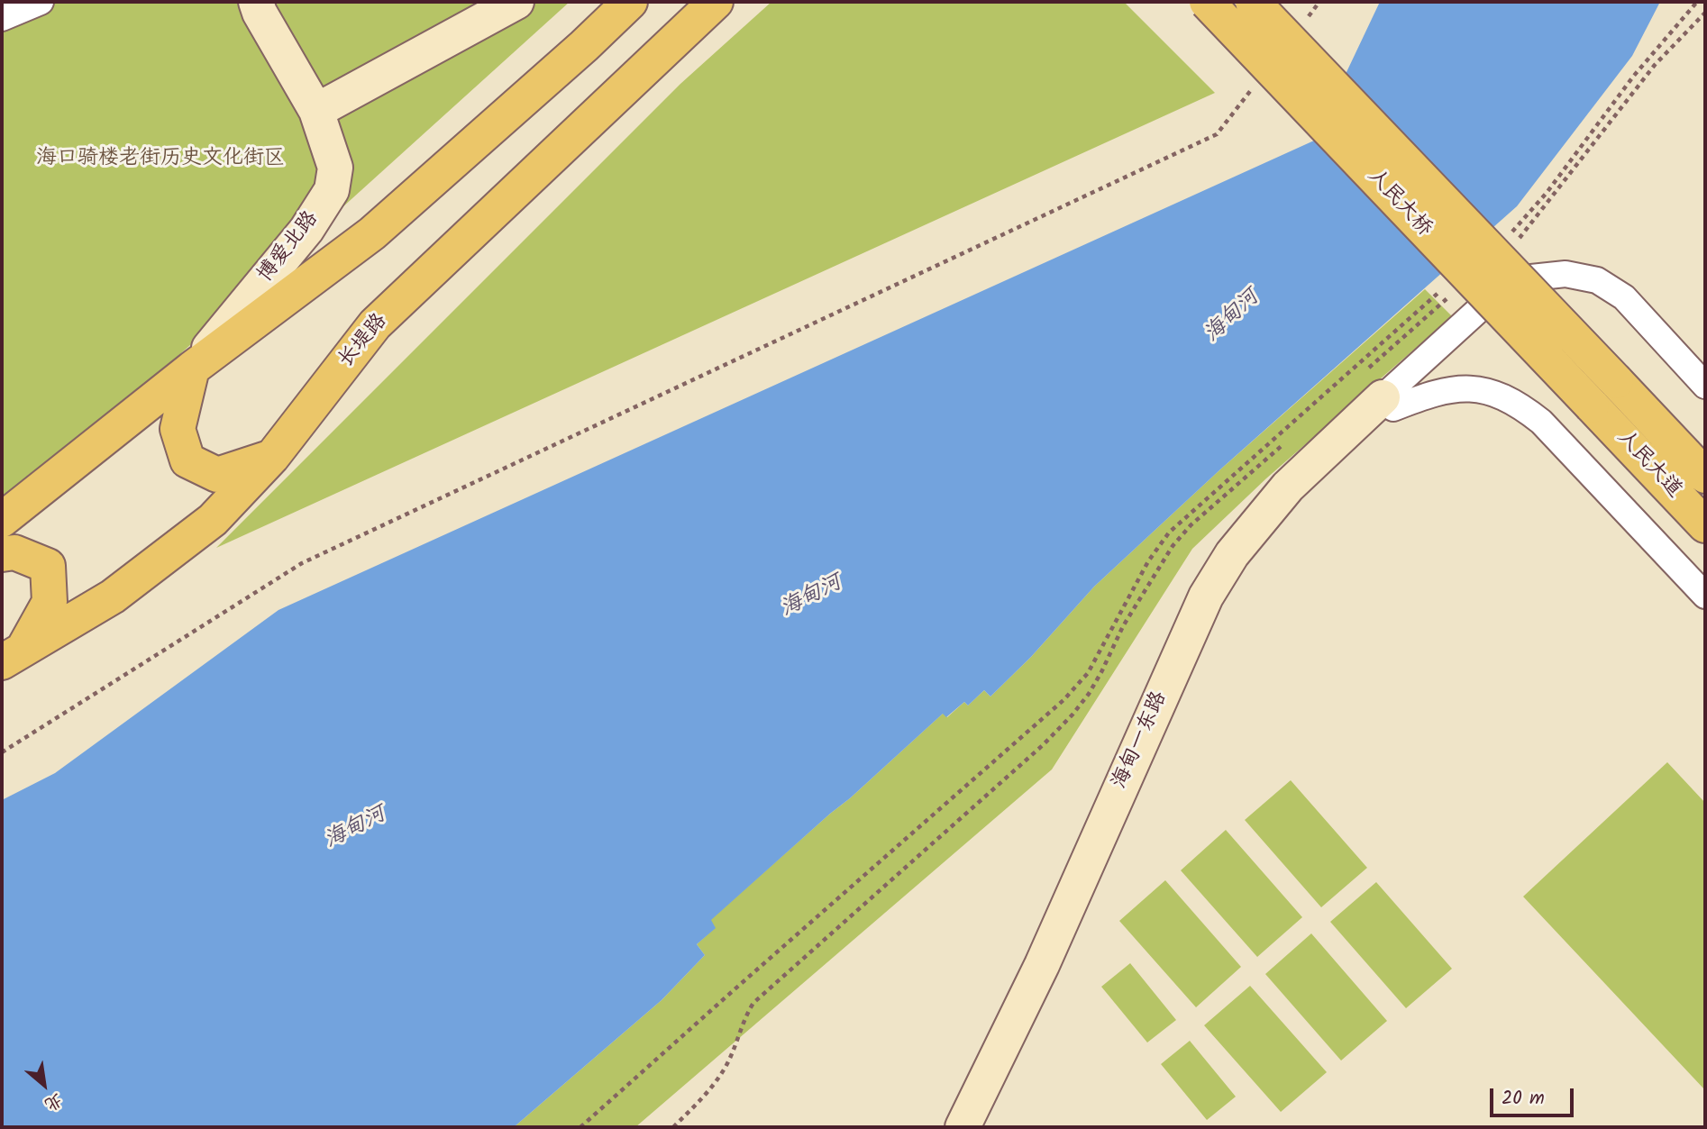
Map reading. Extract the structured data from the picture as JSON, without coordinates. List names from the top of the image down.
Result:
{
  "streets": {
    "main road": [
      "人民大桥",
      "博爱北路",
      "长堤路",
      "人民大道",
      "海甸一东路"
    ]
  },
  "crossings": [
    ["人民大桥", "人民大道"]
  ],
  "water": ["海甸河"],
  "parks": ["海口骑楼老街历史文化街区"],
  "scale_bar": "20 m",
  "north": "bottom right"
}
